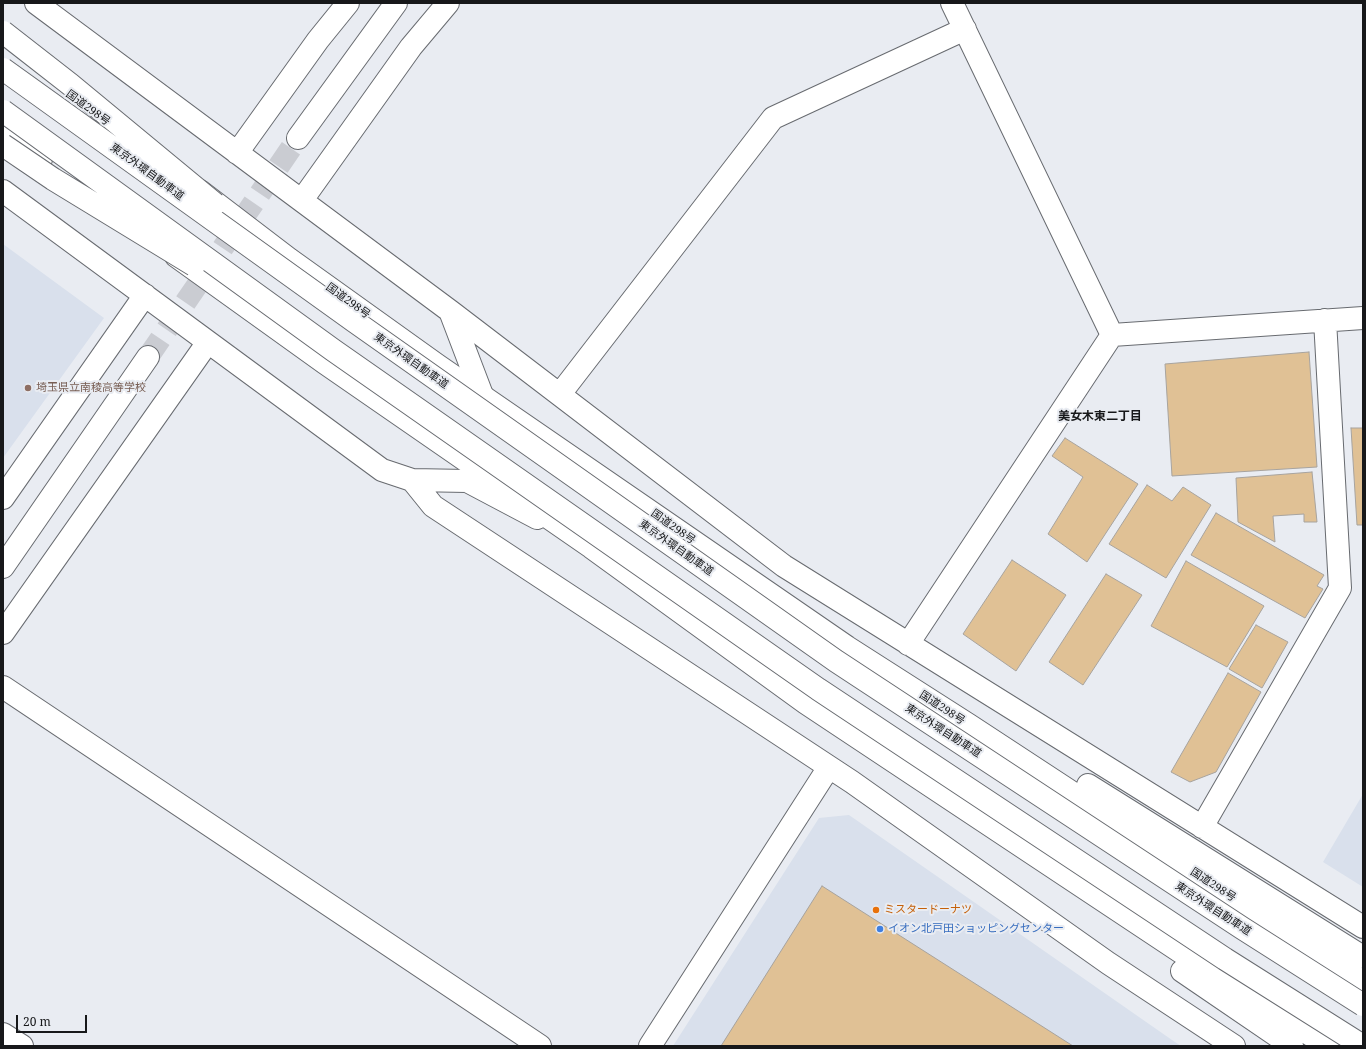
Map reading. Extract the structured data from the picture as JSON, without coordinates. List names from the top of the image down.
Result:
{
  "streets": {
    "main road": ["国道298号", "東京外環自動車道"]
  },
  "districts": ["美女木東二丁目"],
  "places": ["埼玉県立南稜高等学校", "ミスタードーナツ", "イオン北戸田ショッピングセンター"],
  "scale_bar": "20 m"
}
